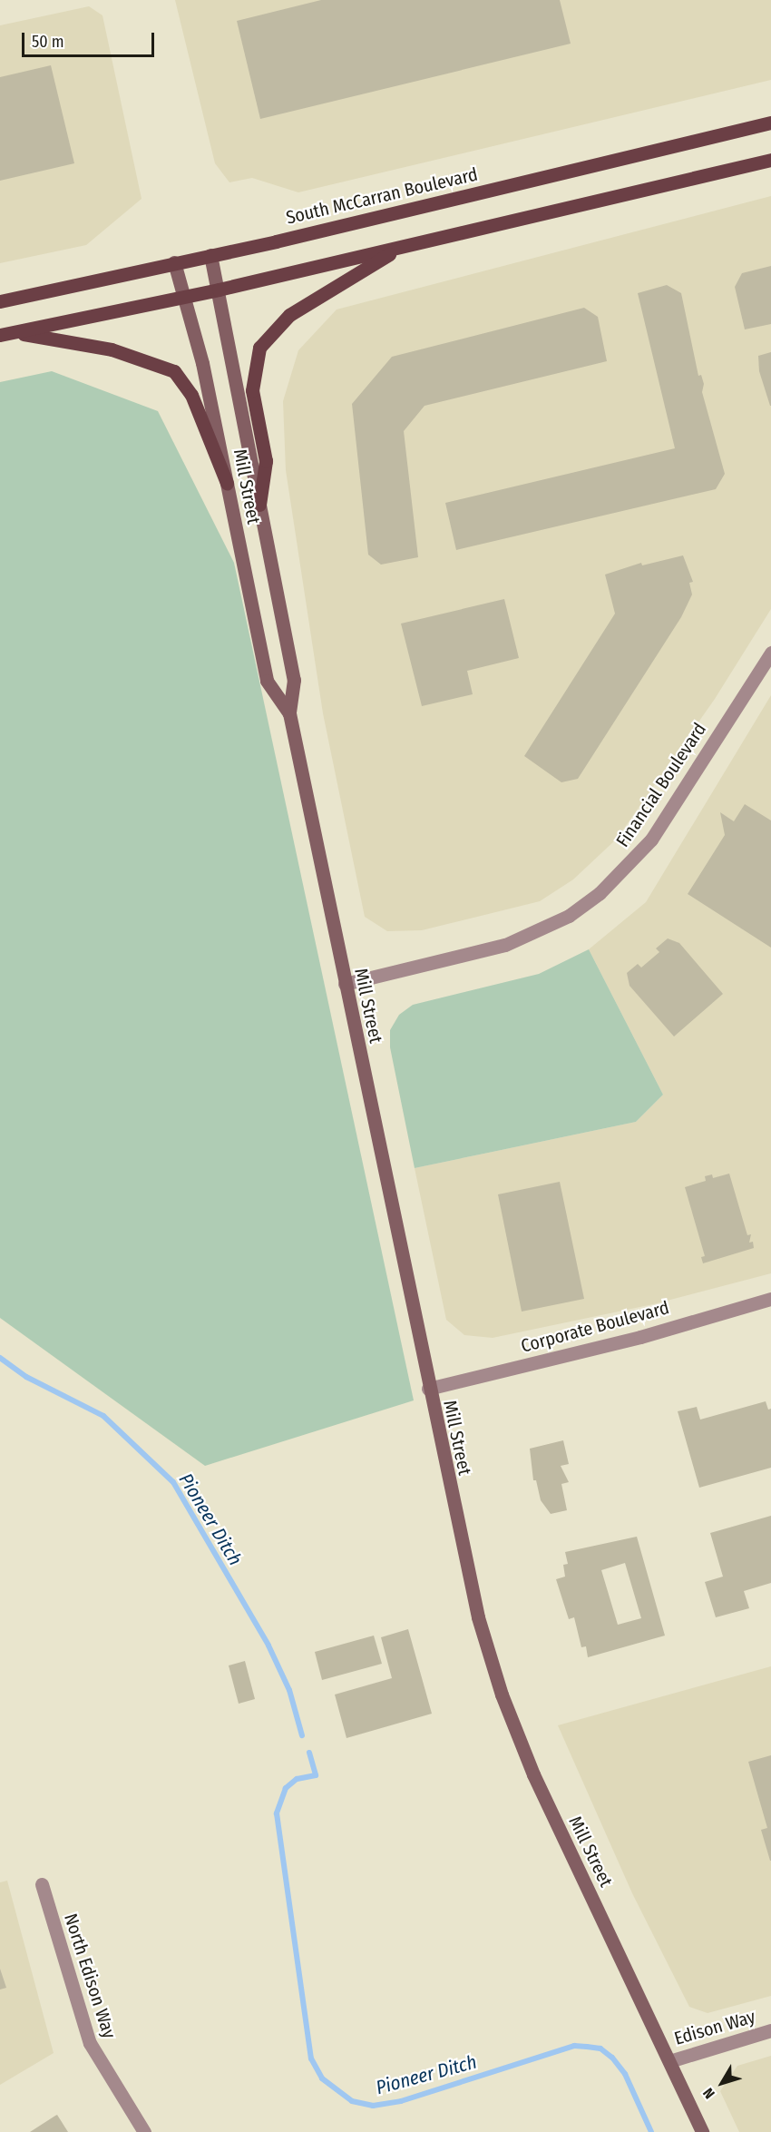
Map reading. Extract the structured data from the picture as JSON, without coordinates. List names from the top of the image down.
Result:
{
  "streets": {
    "main road": ["South McCarran Boulevard", "Mill Street"],
    "street": [
      "Financial Boulevard",
      "Corporate Boulevard",
      "North Edison Way",
      "Edison Way"
    ]
  },
  "crossings": [
    ["South McCarran Boulevard", "Mill Street"],
    ["Mill Street", "Financial Boulevard"],
    ["Mill Street", "Corporate Boulevard"],
    ["Mill Street", "Edison Way"]
  ],
  "water": ["Pioneer Ditch"],
  "scale_bar": "50 m",
  "north": "bottom left"
}
